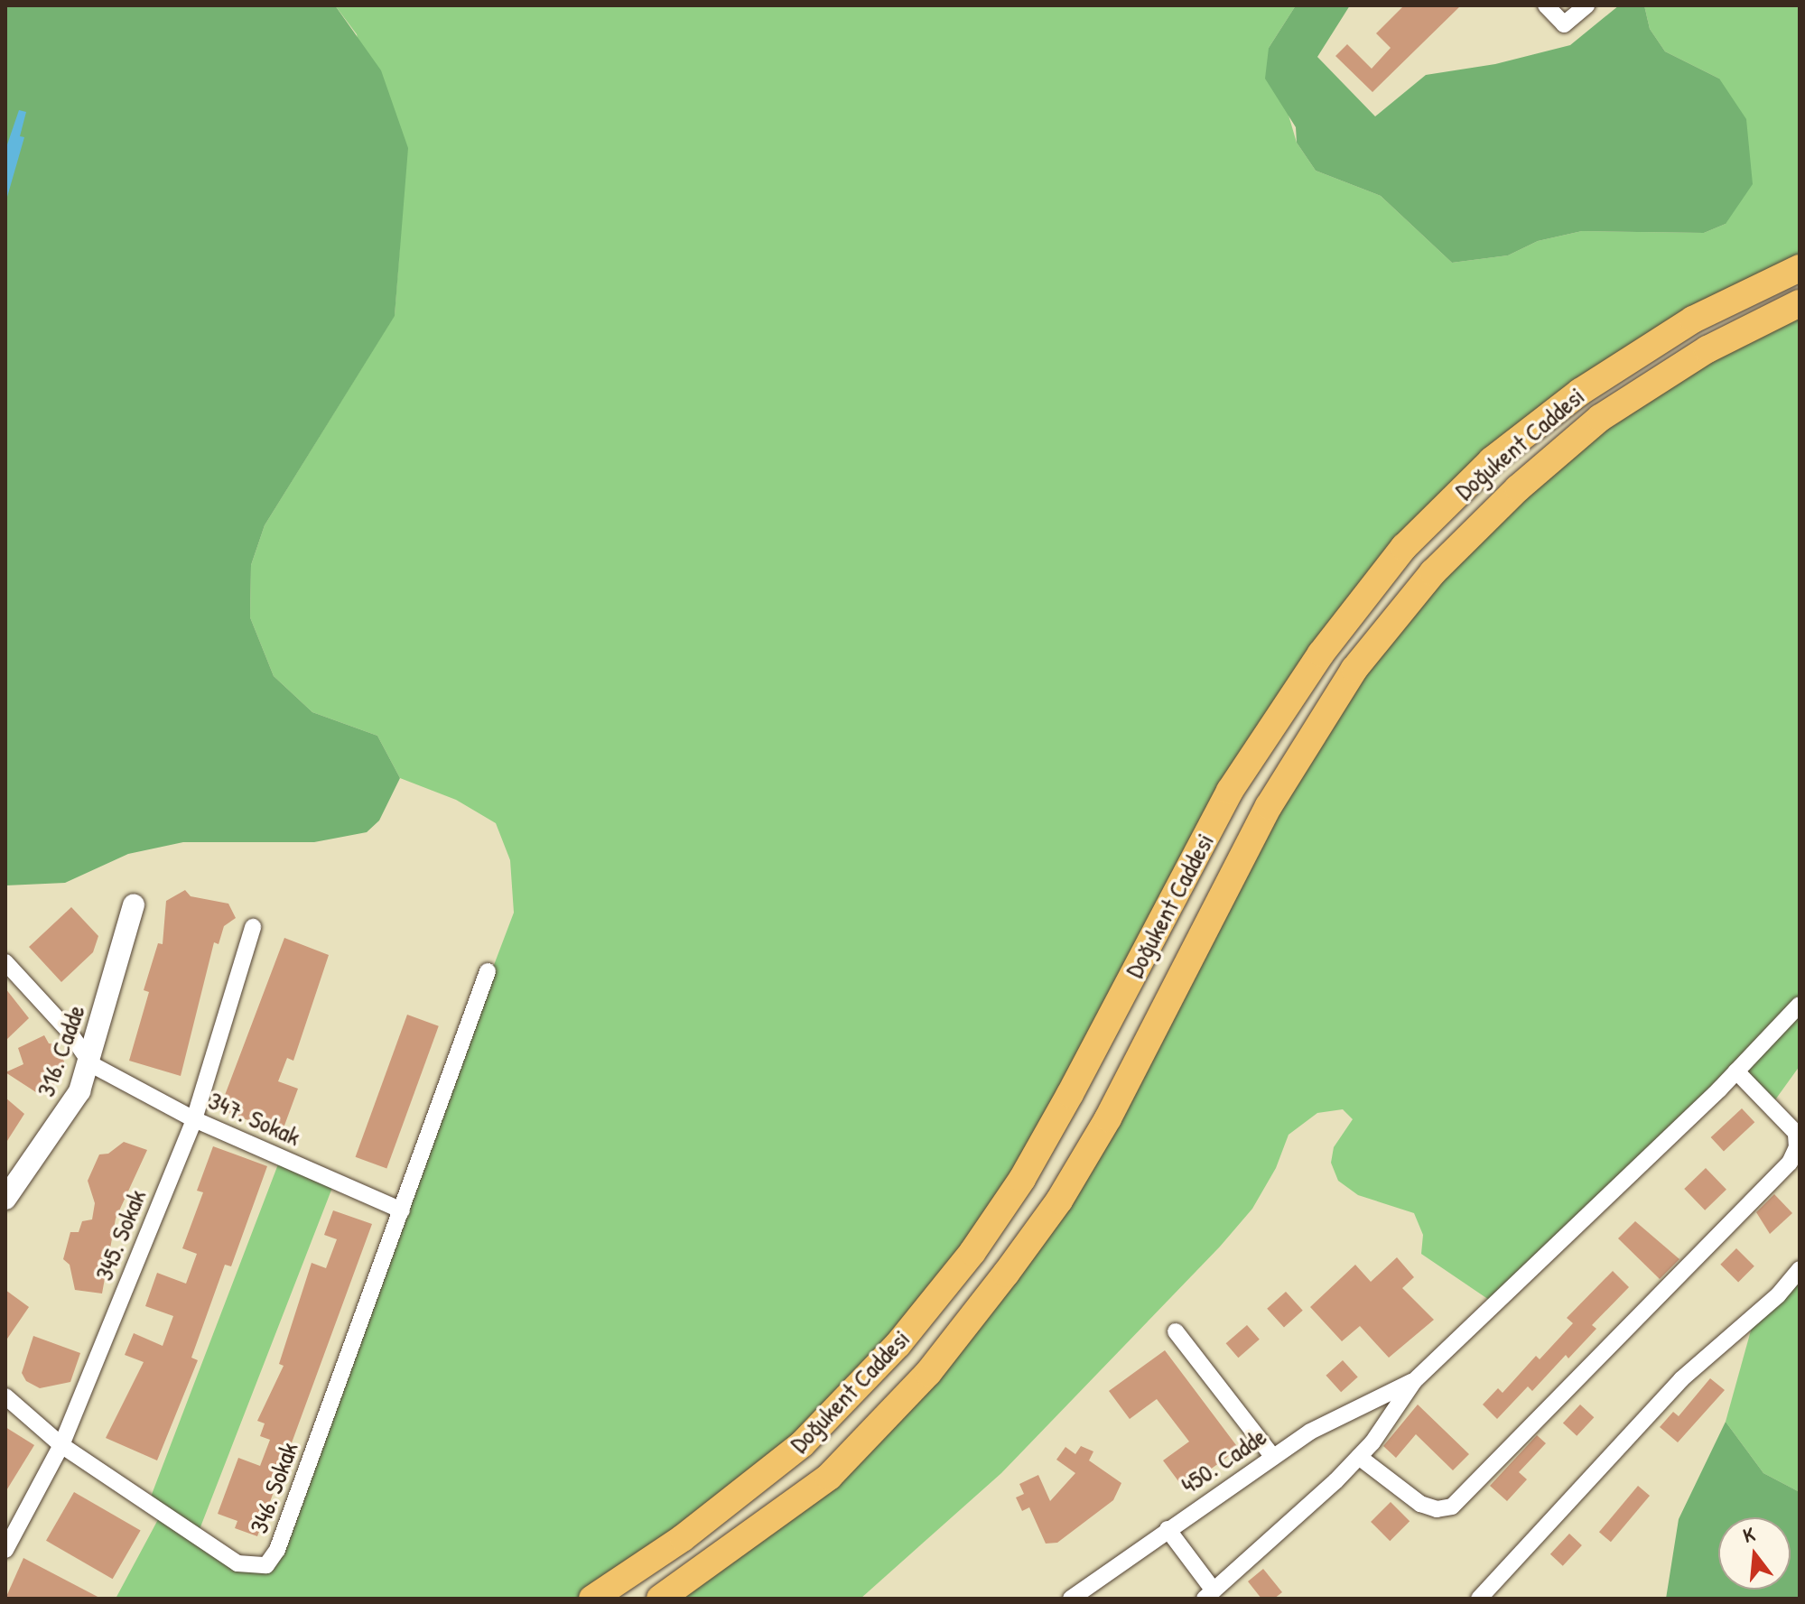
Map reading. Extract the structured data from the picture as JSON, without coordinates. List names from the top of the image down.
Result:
{
  "streets": {
    "main road": ["Doğukent Caddesi"],
    "street": [
      "316. Cadde",
      "347. Sokak",
      "345. Sokak",
      "450. Cadde",
      "346. Sokak"
    ]
  },
  "crossings": [
    ["316. Cadde", "347. Sokak"],
    ["347. Sokak", "345. Sokak"],
    ["347. Sokak", "346. Sokak"],
    ["345. Sokak", "346. Sokak"]
  ],
  "north": "top"
}
